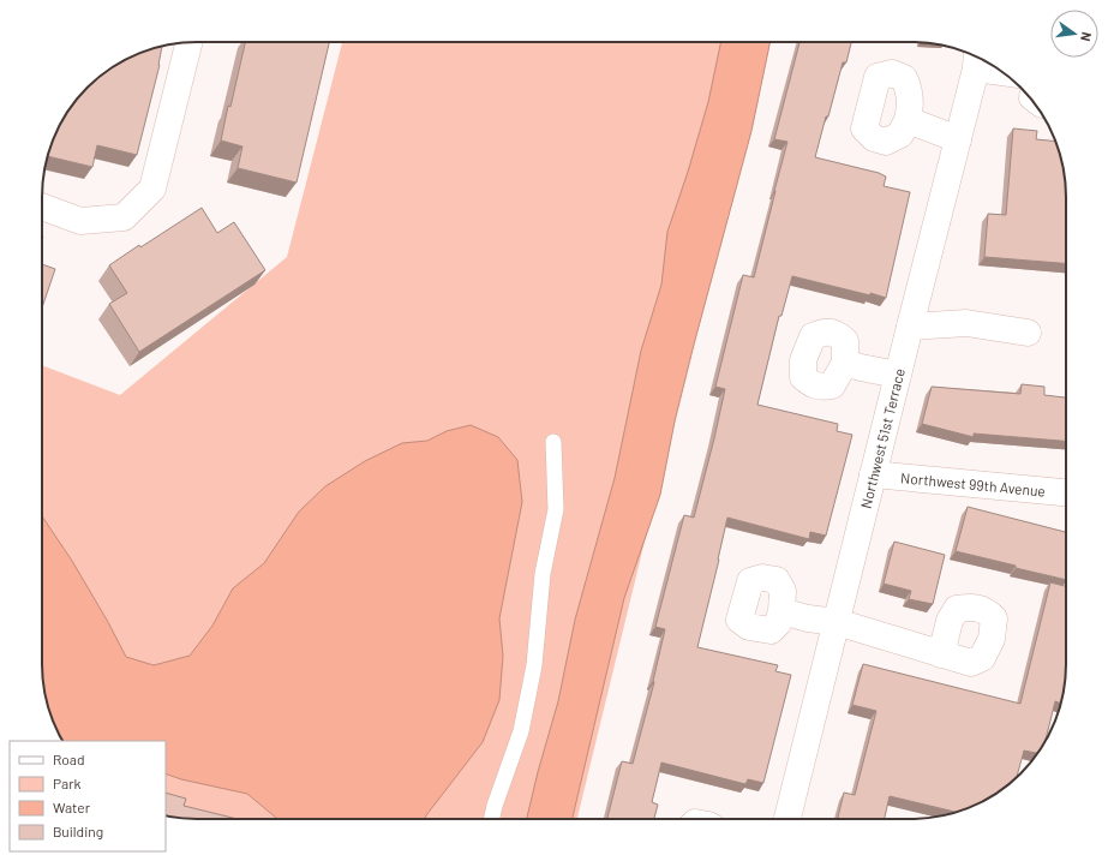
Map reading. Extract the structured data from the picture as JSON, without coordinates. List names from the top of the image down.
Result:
{
  "streets": {
    "street": ["Northwest 51st Terrace", "Northwest 99th Avenue"]
  },
  "crossings": [
    ["Northwest 51st Terrace", "Northwest 99th Avenue"]
  ],
  "legend": [
    "Road",
    "Park",
    "Water",
    "Building"
  ],
  "north": "right"
}
